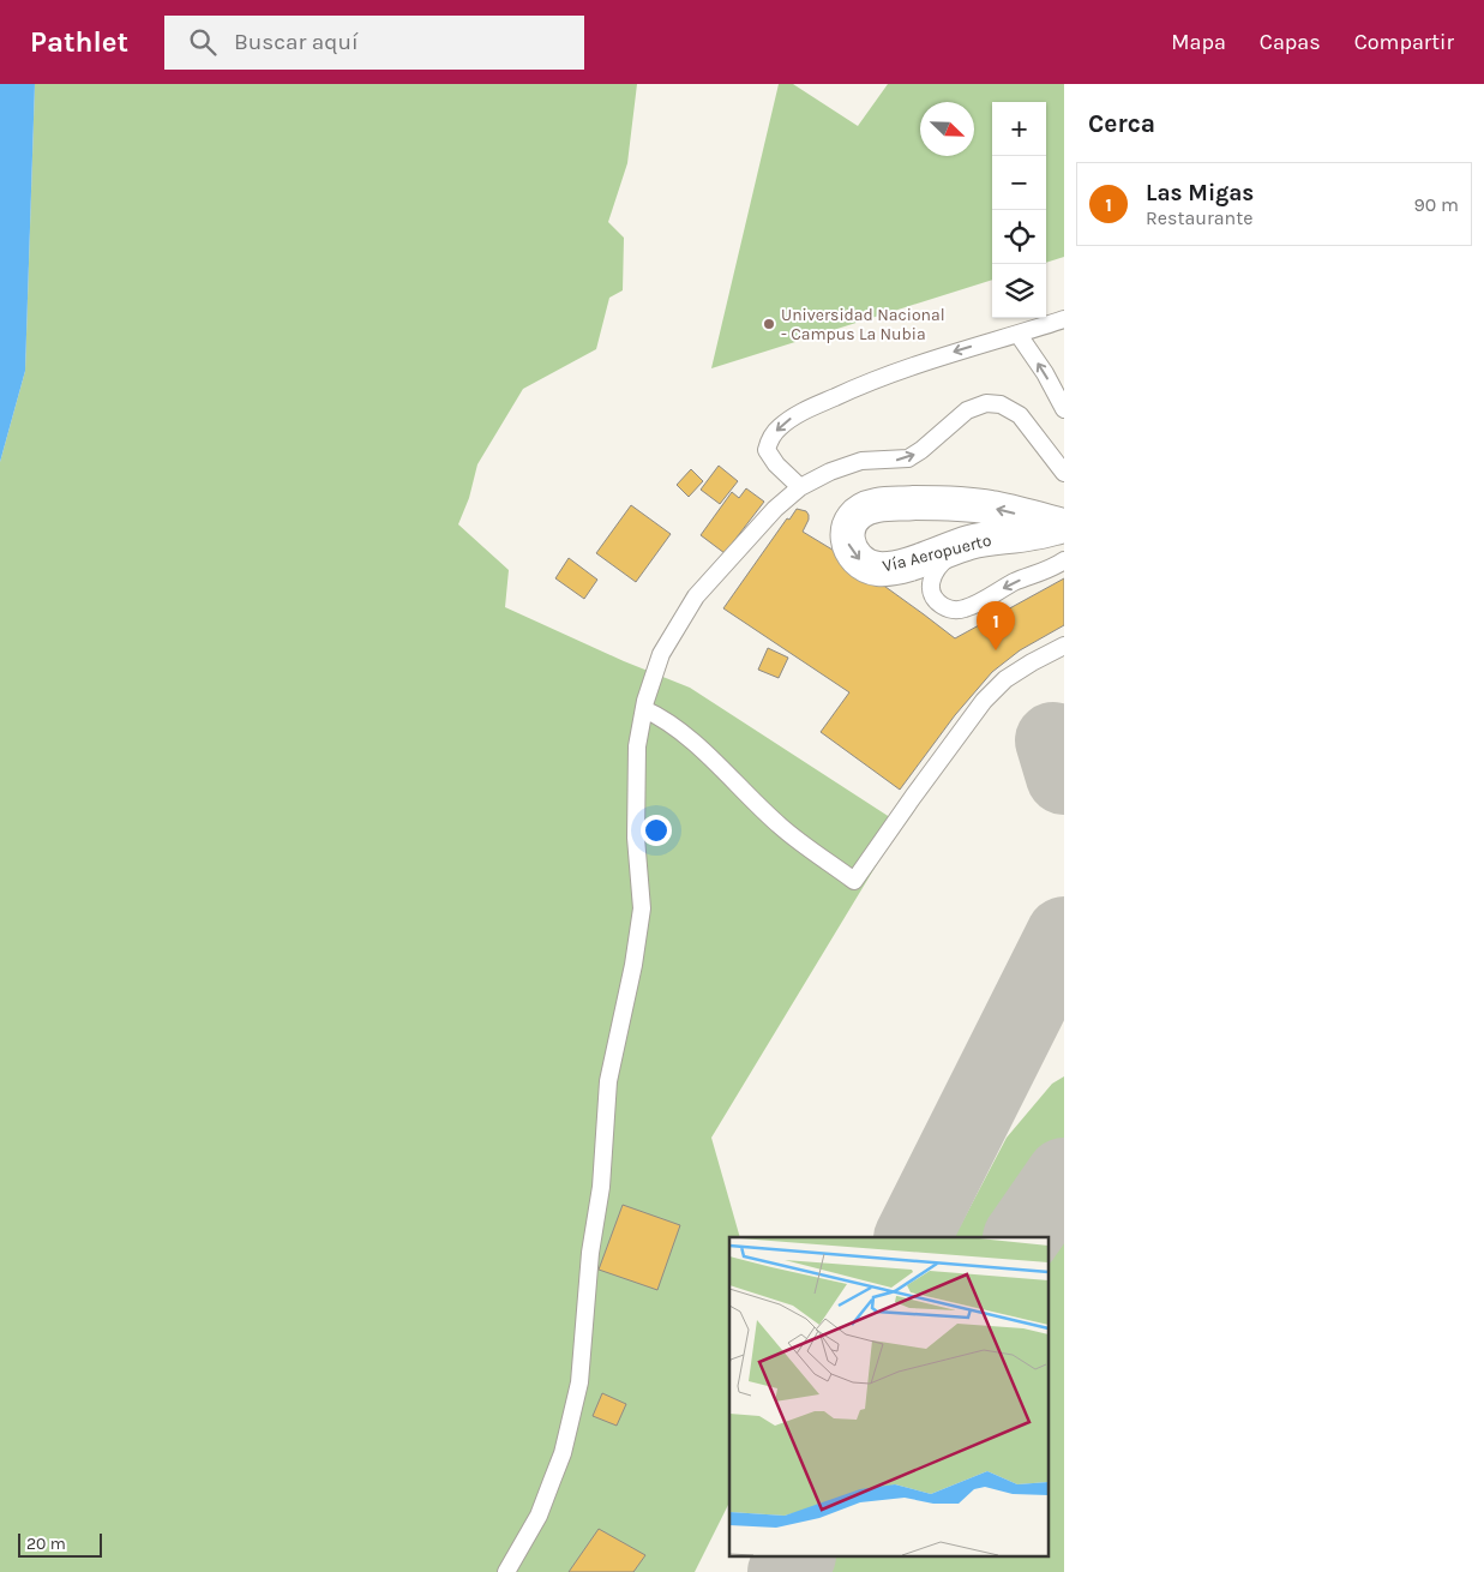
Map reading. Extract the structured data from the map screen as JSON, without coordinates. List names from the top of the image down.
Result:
{
  "streets": {
    "street": ["Vía Aeropuerto"]
  },
  "places": ["Universidad Nacional - Campus La Nubia"],
  "scale_bar": "20 m",
  "north": "bottom right",
  "page": {
    "header": "Pathlet",
    "search": "Buscar aquí",
    "nav": ["Mapa", "Capas", "Compartir"],
    "heading": "Cerca",
    "map_buttons": ["+", "−"],
    "list": [
      {
        "mark": "1",
        "name": "Las Migas",
        "note": "Restaurante",
        "value": "90 m"
      }
    ],
    "pins": "1",
    "scale": "20 m"
  }
}
